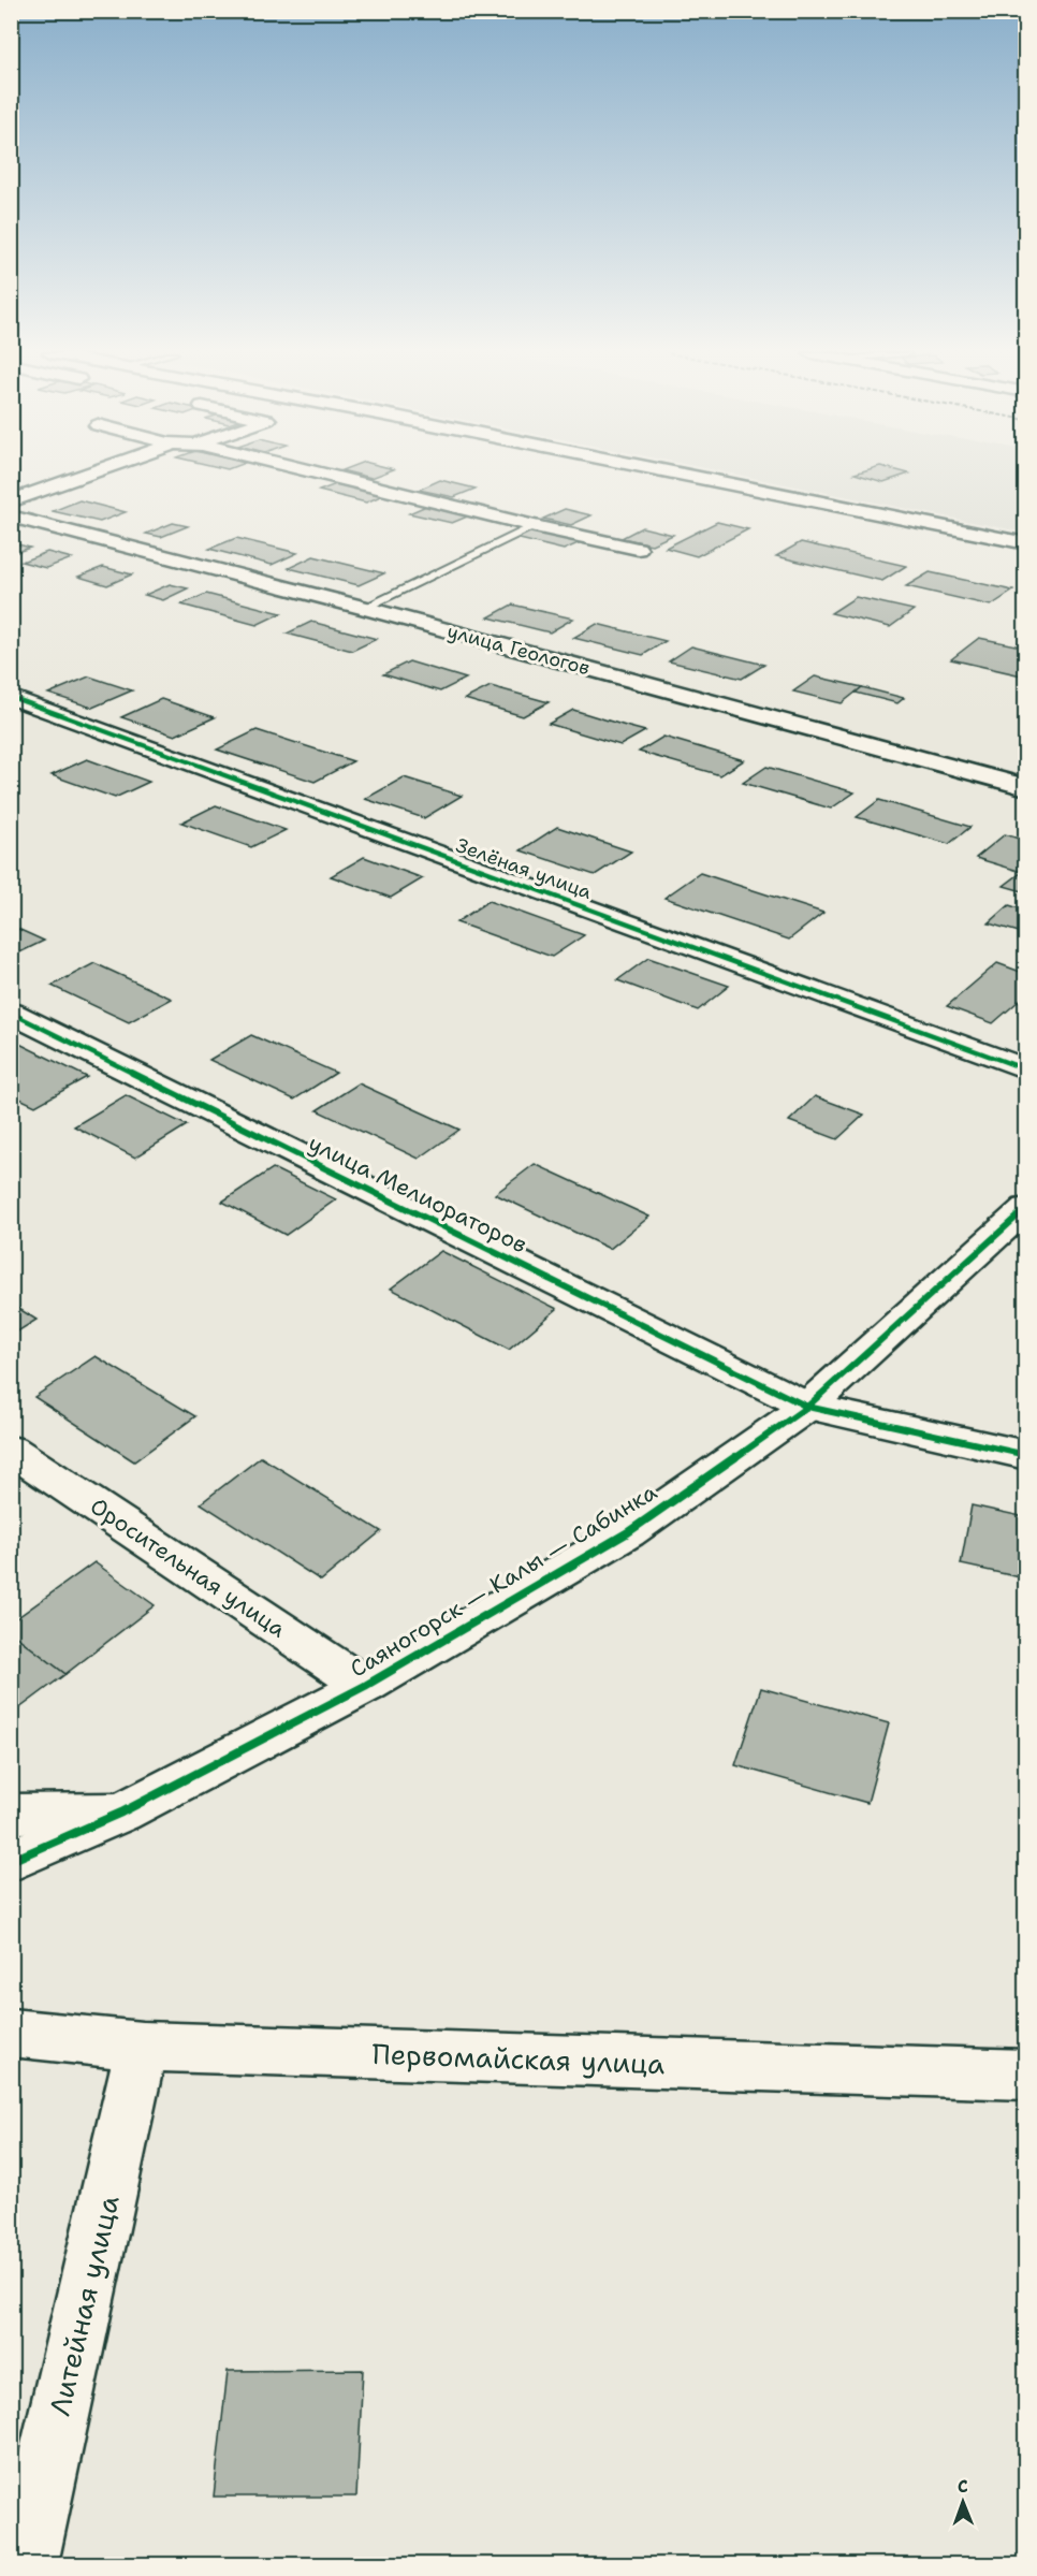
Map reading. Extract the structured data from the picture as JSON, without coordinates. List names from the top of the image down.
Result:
{
  "streets": {
    "street": [
      "улица Геологов",
      "Зелёная улица",
      "улица Мелиораторов",
      "Оросительная улица",
      "Саяногорск — Калы — Сабинка",
      "Первомайская улица",
      "Литейная улица"
    ]
  },
  "crossings": [
    ["улица Мелиораторов", "Саяногорск — Калы — Сабинка"],
    ["Оросительная улица", "Саяногорск — Калы — Сабинка"],
    ["Первомайская улица", "Литейная улица"]
  ],
  "north": "top"
}
